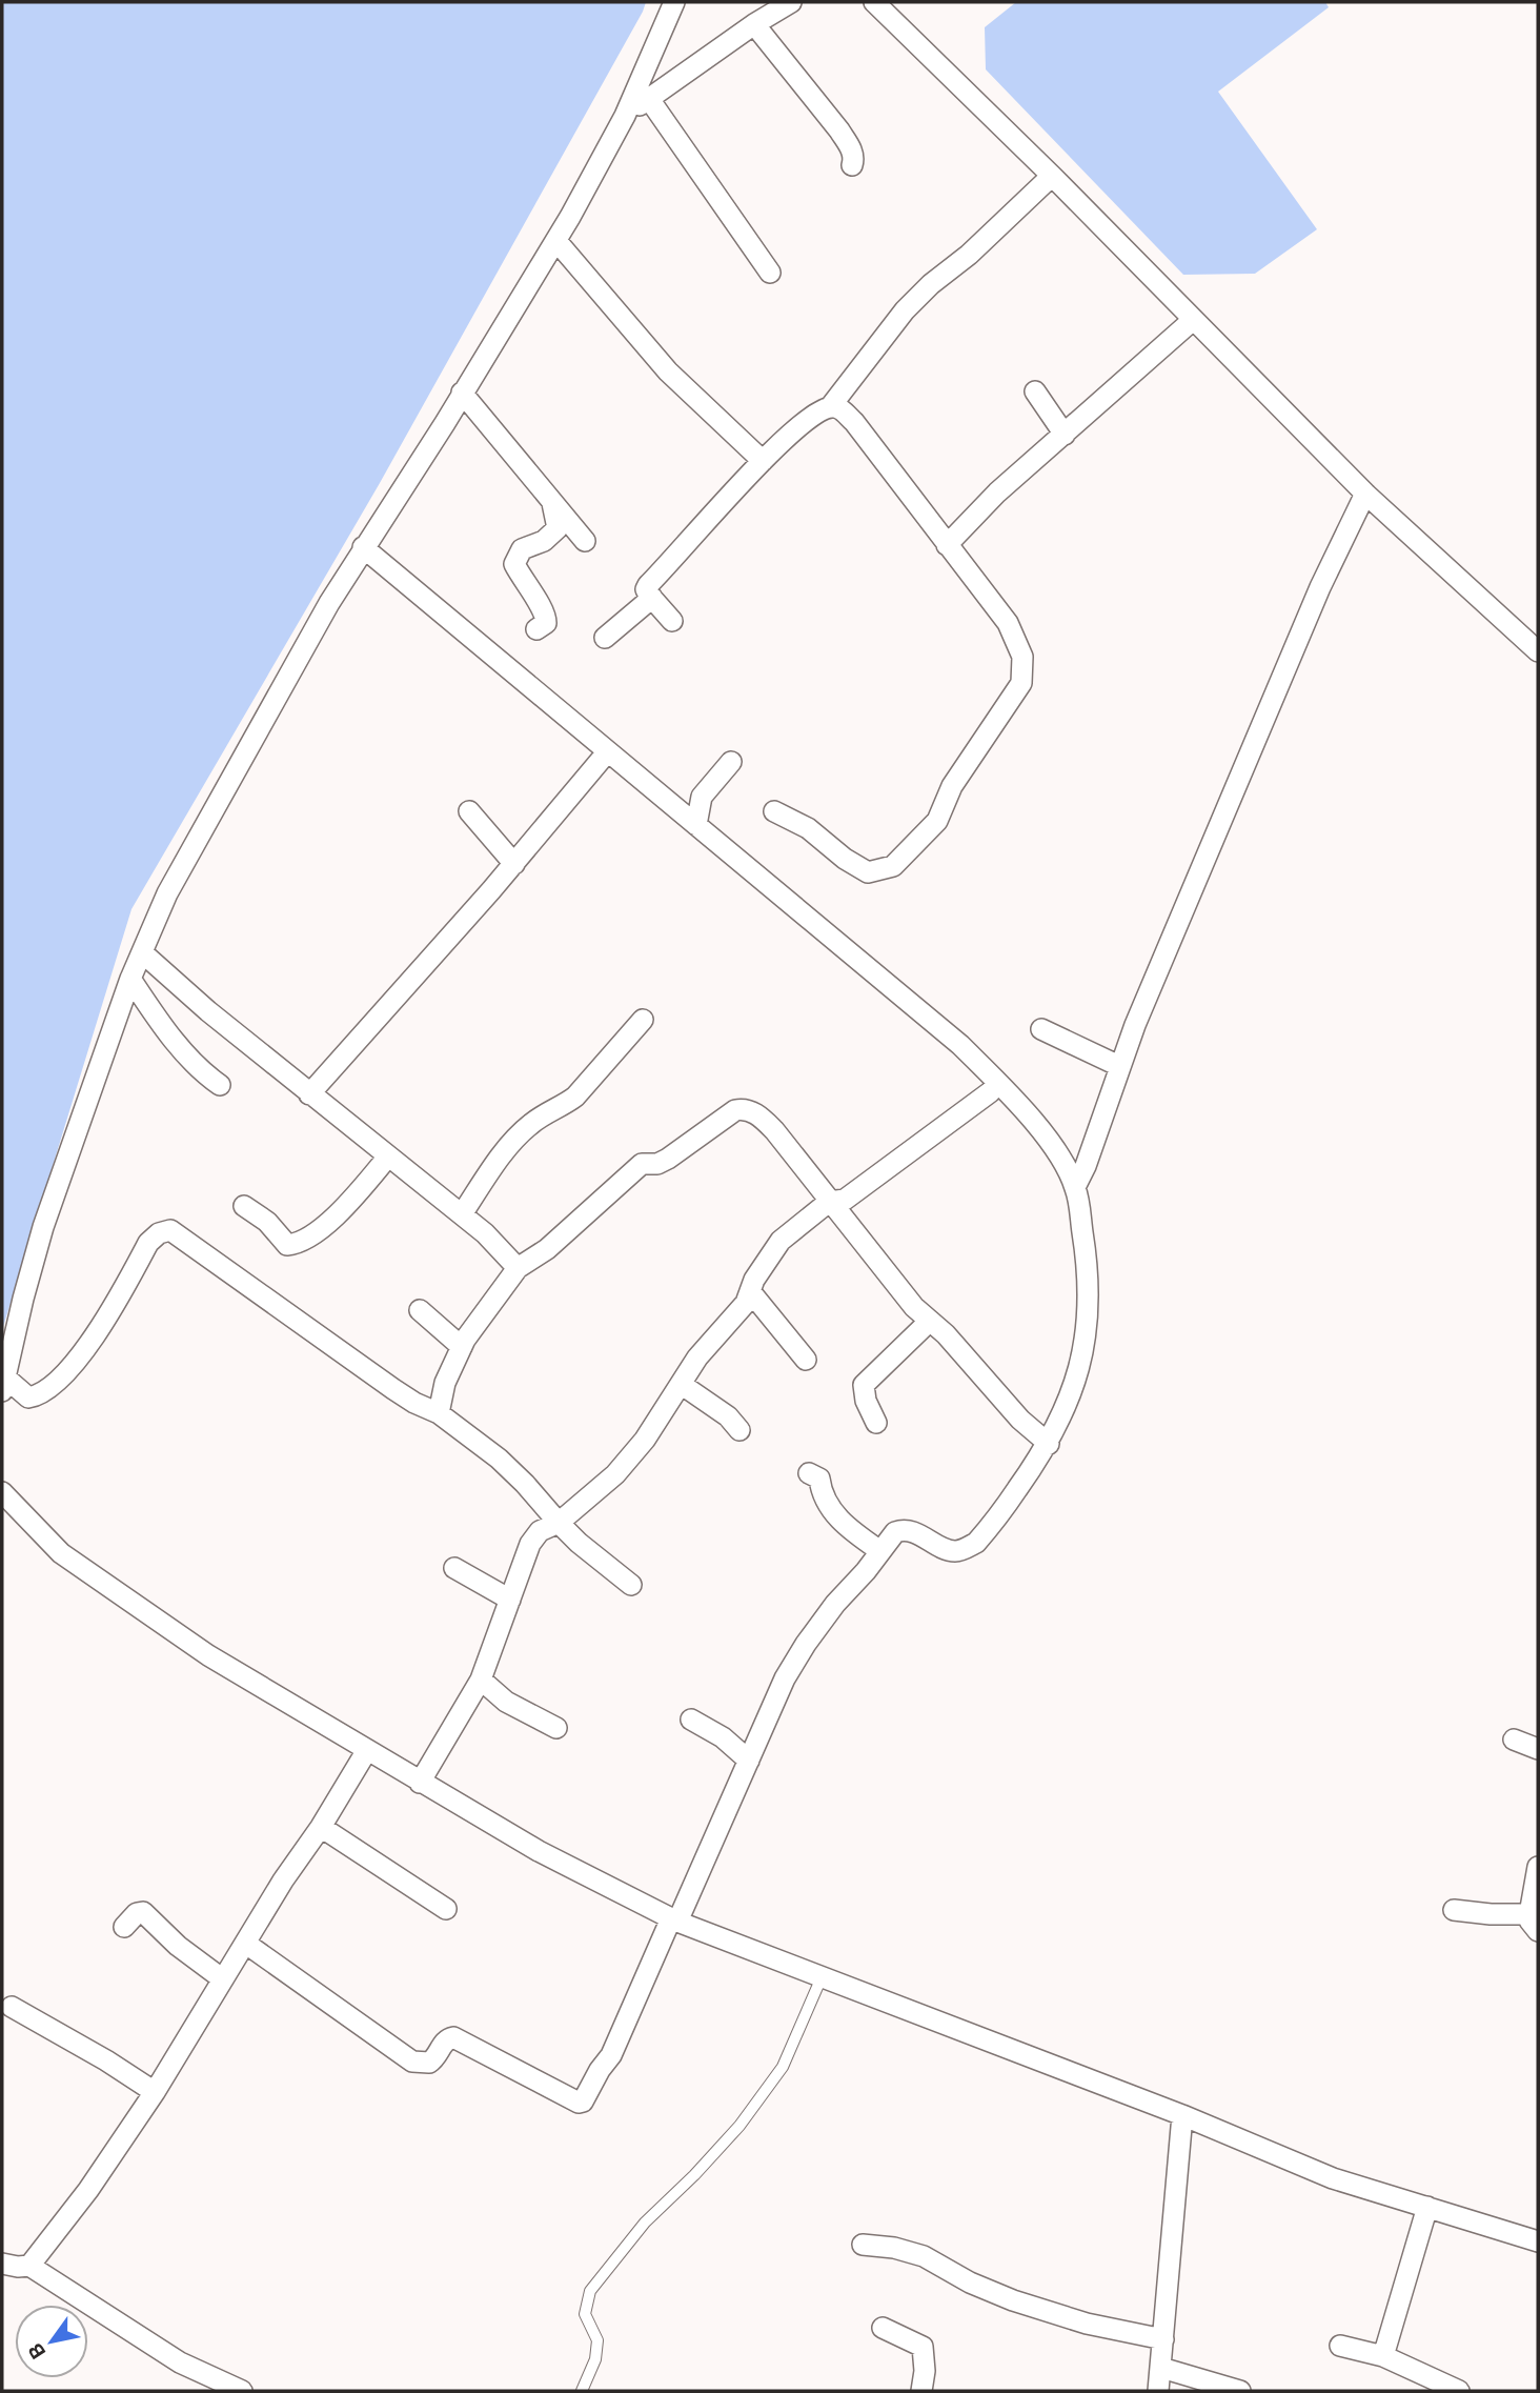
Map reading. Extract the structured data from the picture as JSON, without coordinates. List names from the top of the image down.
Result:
{
  "north": "bottom left"
}
